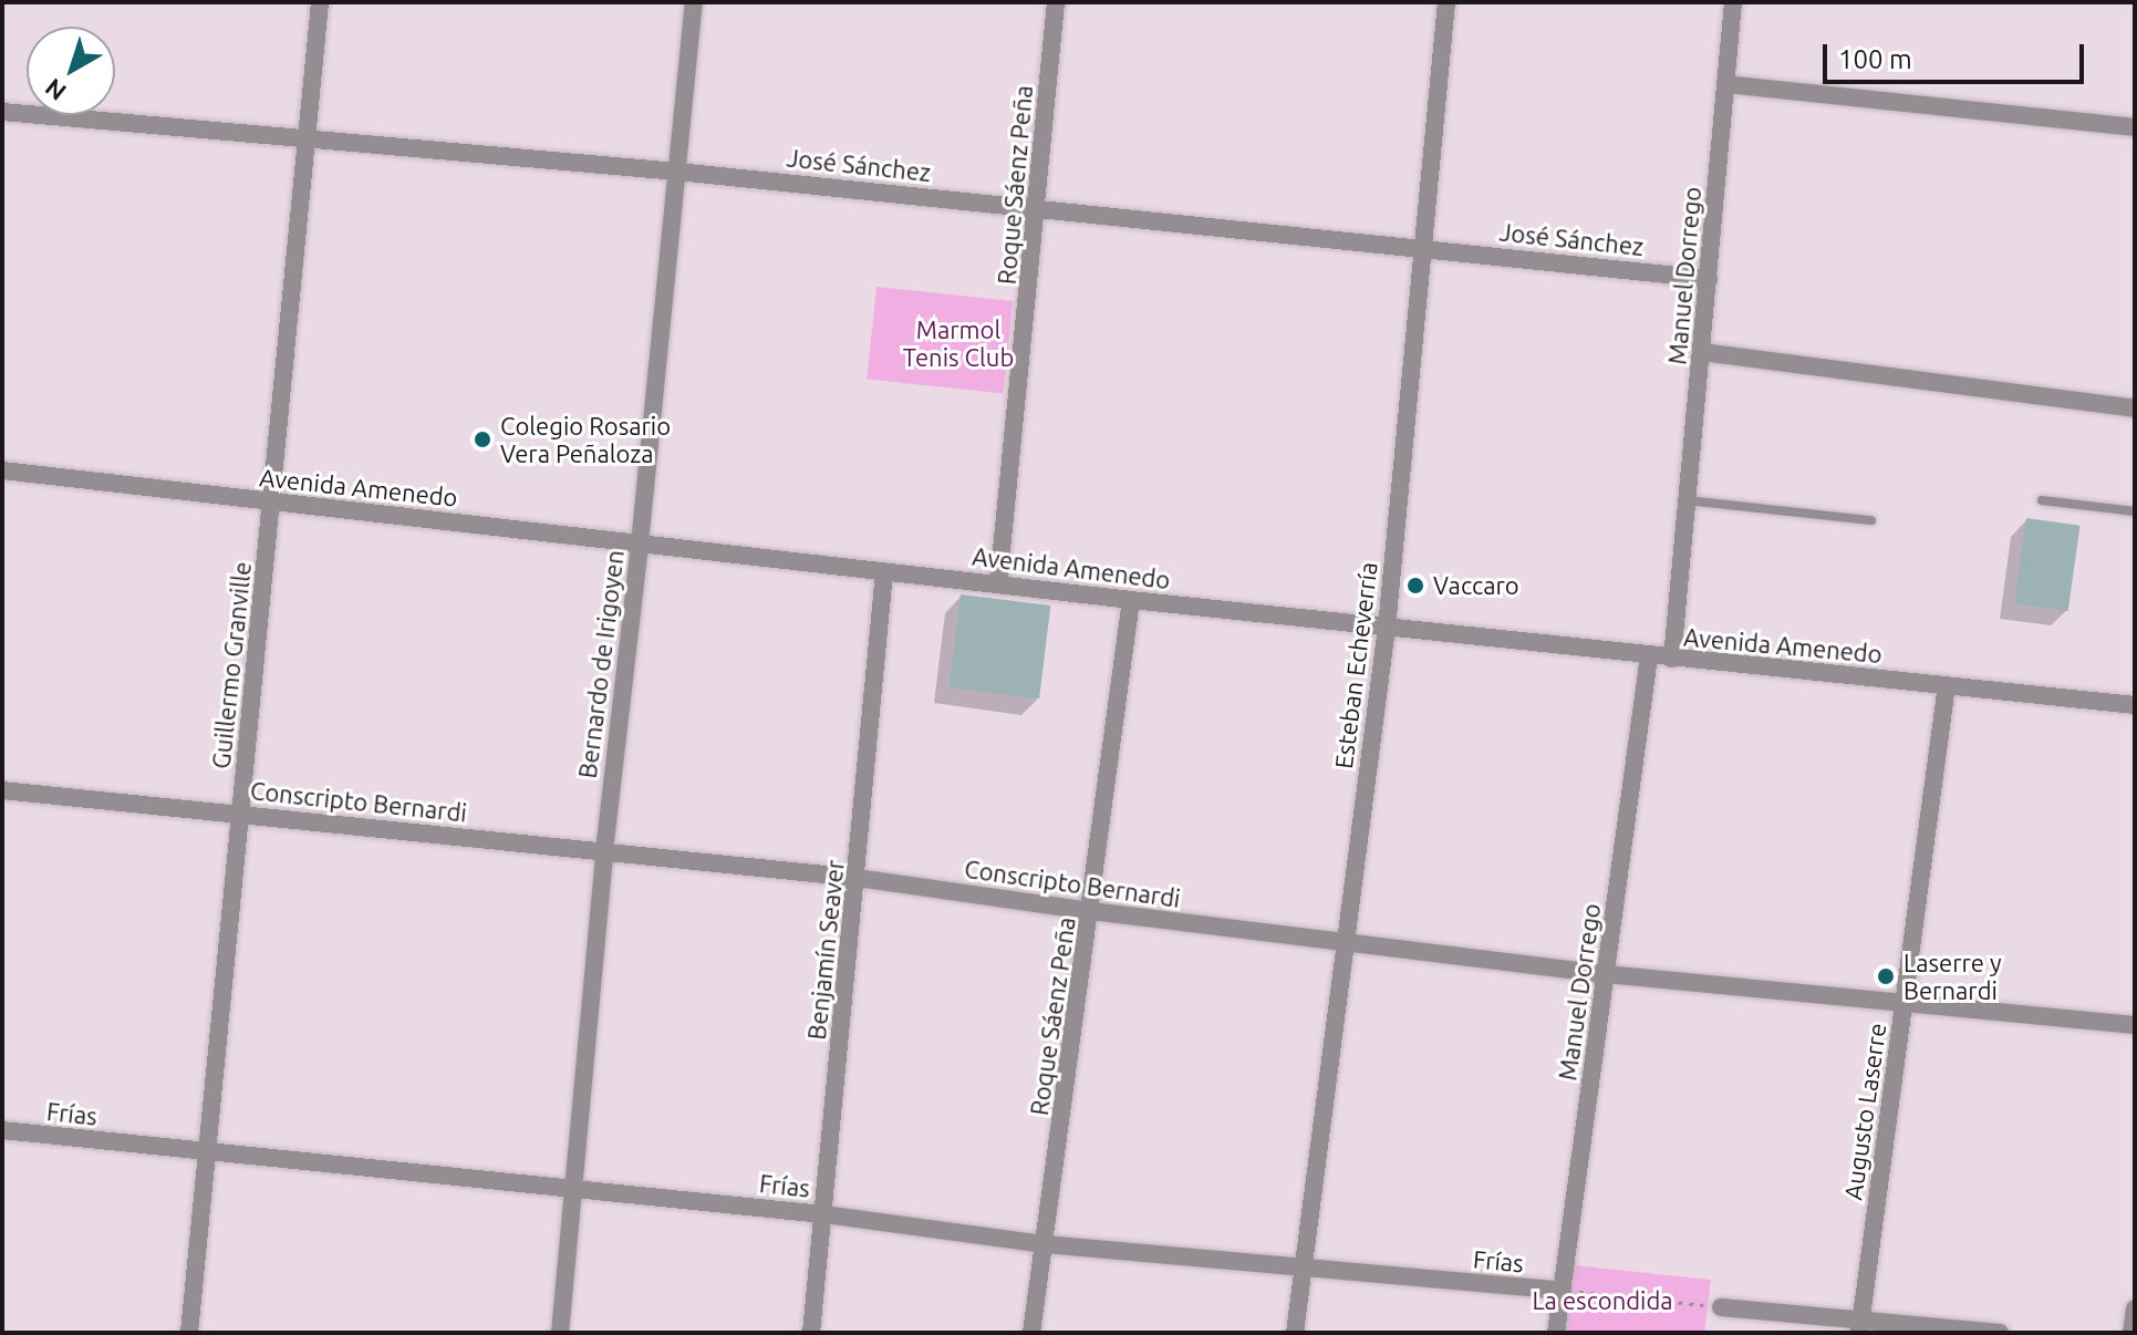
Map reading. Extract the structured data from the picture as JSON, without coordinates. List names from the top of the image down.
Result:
{
  "streets": {
    "street": [
      "José Sánchez",
      "Roque Sáenz Peña",
      "Manuel Dorrego",
      "Avenida Amenedo",
      "Bernardo de Irigoyen",
      "Guillermo Granville",
      "Esteban Echeverría",
      "Conscripto Bernardi",
      "Benjamín Seaver",
      "Augusto Laserre",
      "Frías"
    ]
  },
  "crossings": [
    ["José Sánchez", "Roque Sáenz Peña"],
    ["José Sánchez", "Manuel Dorrego"],
    ["José Sánchez", "Bernardo de Irigoyen"],
    ["José Sánchez", "Guillermo Granville"],
    ["José Sánchez", "Esteban Echeverría"],
    ["Roque Sáenz Peña", "Avenida Amenedo"],
    ["Roque Sáenz Peña", "Conscripto Bernardi"],
    ["Roque Sáenz Peña", "Frías"],
    ["Manuel Dorrego", "Avenida Amenedo"],
    ["Manuel Dorrego", "Conscripto Bernardi"],
    ["Manuel Dorrego", "Frías"],
    ["Avenida Amenedo", "Bernardo de Irigoyen"],
    ["Avenida Amenedo", "Guillermo Granville"],
    ["Avenida Amenedo", "Esteban Echeverría"],
    ["Avenida Amenedo", "Benjamín Seaver"],
    ["Avenida Amenedo", "Augusto Laserre"],
    ["Bernardo de Irigoyen", "Conscripto Bernardi"],
    ["Bernardo de Irigoyen", "Frías"],
    ["Guillermo Granville", "Conscripto Bernardi"],
    ["Guillermo Granville", "Frías"],
    ["Esteban Echeverría", "Conscripto Bernardi"],
    ["Esteban Echeverría", "Frías"],
    ["Conscripto Bernardi", "Benjamín Seaver"],
    ["Conscripto Bernardi", "Augusto Laserre"],
    ["Benjamín Seaver", "Frías"]
  ],
  "parks": ["Marmol Tenis Club", "La escondida"],
  "places": ["Colegio Rosario Vera Peñaloza", "Vaccaro", "Laserre y Bernardi"],
  "scale_bar": "100 m",
  "north": "bottom left"
}
